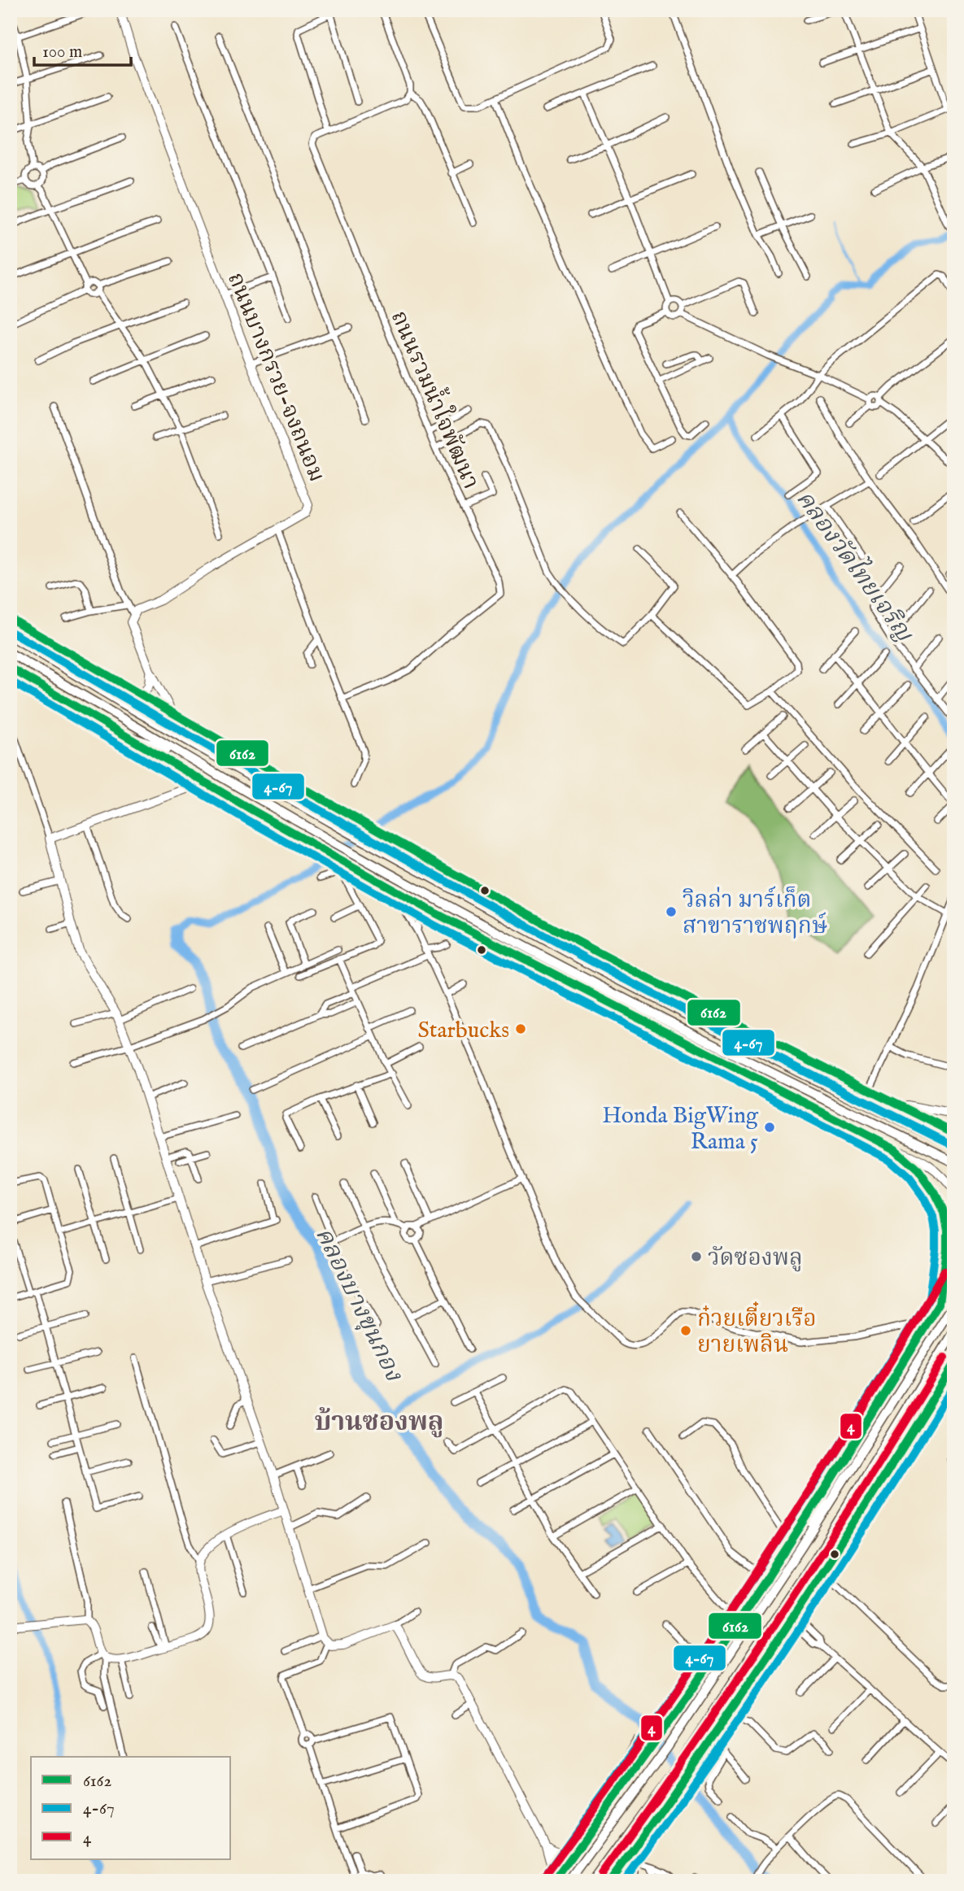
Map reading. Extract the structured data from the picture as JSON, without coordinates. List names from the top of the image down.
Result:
{
  "streets": {
    "main road": ["ถนนบางกรวย-จงถนอม"],
    "street": ["ถนนรวมน้ำใจพัฒนา"]
  },
  "districts": ["บ้านซองพลู"],
  "water": ["คลองวัดไทยเจริญ", "คลองบางขุนกอง"],
  "places": [
    "วิลล่า มาร์เก็ต สาขาราชพฤกษ์",
    "Starbucks",
    "Honda BigWing Rama 5",
    "วัดซองพลู",
    "ก๋วยเตี๋ยวเรือ ยายเพลิน"
  ],
  "lines": ["transit line 6162", "transit line 4-67", "transit line 4"],
  "legend": ["6162", "4-67", "4"],
  "scale_bar": "100 m"
}
